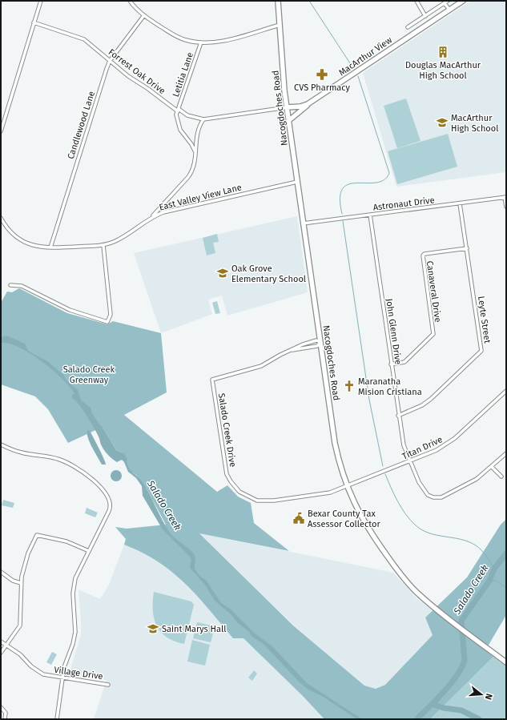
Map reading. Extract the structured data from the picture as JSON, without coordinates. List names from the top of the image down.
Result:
{
  "streets": {
    "main road": ["MacArthur View", "Nacogdoches Road"],
    "street": [
      "Forrest Oak Drive",
      "Letitia Lane",
      "Candlewood Lane",
      "East Valley View Lane",
      "Astronaut Drive",
      "Canaveral Drive",
      "Leyte Street",
      "John Glenn Drive",
      "Salado Creek Drive",
      "Titan Drive",
      "Village Drive"
    ]
  },
  "crossings": [
    ["MacArthur View", "Nacogdoches Road"],
    ["Forrest Oak Drive", "Letitia Lane"],
    ["Forrest Oak Drive", "Candlewood Lane"],
    ["Nacogdoches Road", "East Valley View Lane"],
    ["Nacogdoches Road", "Astronaut Drive"],
    ["Nacogdoches Road", "Titan Drive"],
    ["Candlewood Lane", "East Valley View Lane"],
    ["Astronaut Drive", "Leyte Street"],
    ["Astronaut Drive", "John Glenn Drive"],
    ["Canaveral Drive", "Leyte Street"],
    ["Canaveral Drive", "John Glenn Drive"],
    ["Leyte Street", "John Glenn Drive"],
    ["John Glenn Drive", "Titan Drive"],
    ["Salado Creek Drive", "Titan Drive"]
  ],
  "water": ["Salado Creek"],
  "parks": ["Salado Creek Greenway"],
  "places": {
    "building": ["Douglas MacArthur High School"],
    "pharmacy": ["CVS Pharmacy"],
    "school or university": ["MacArthur High School", "Oak Grove Elementary School", "Saint Marys Hall"],
    "church": ["Maranatha Mision Cristiana"],
    "public building": ["Bexar County Tax Assessor Collector"]
  },
  "north": "right"
}
